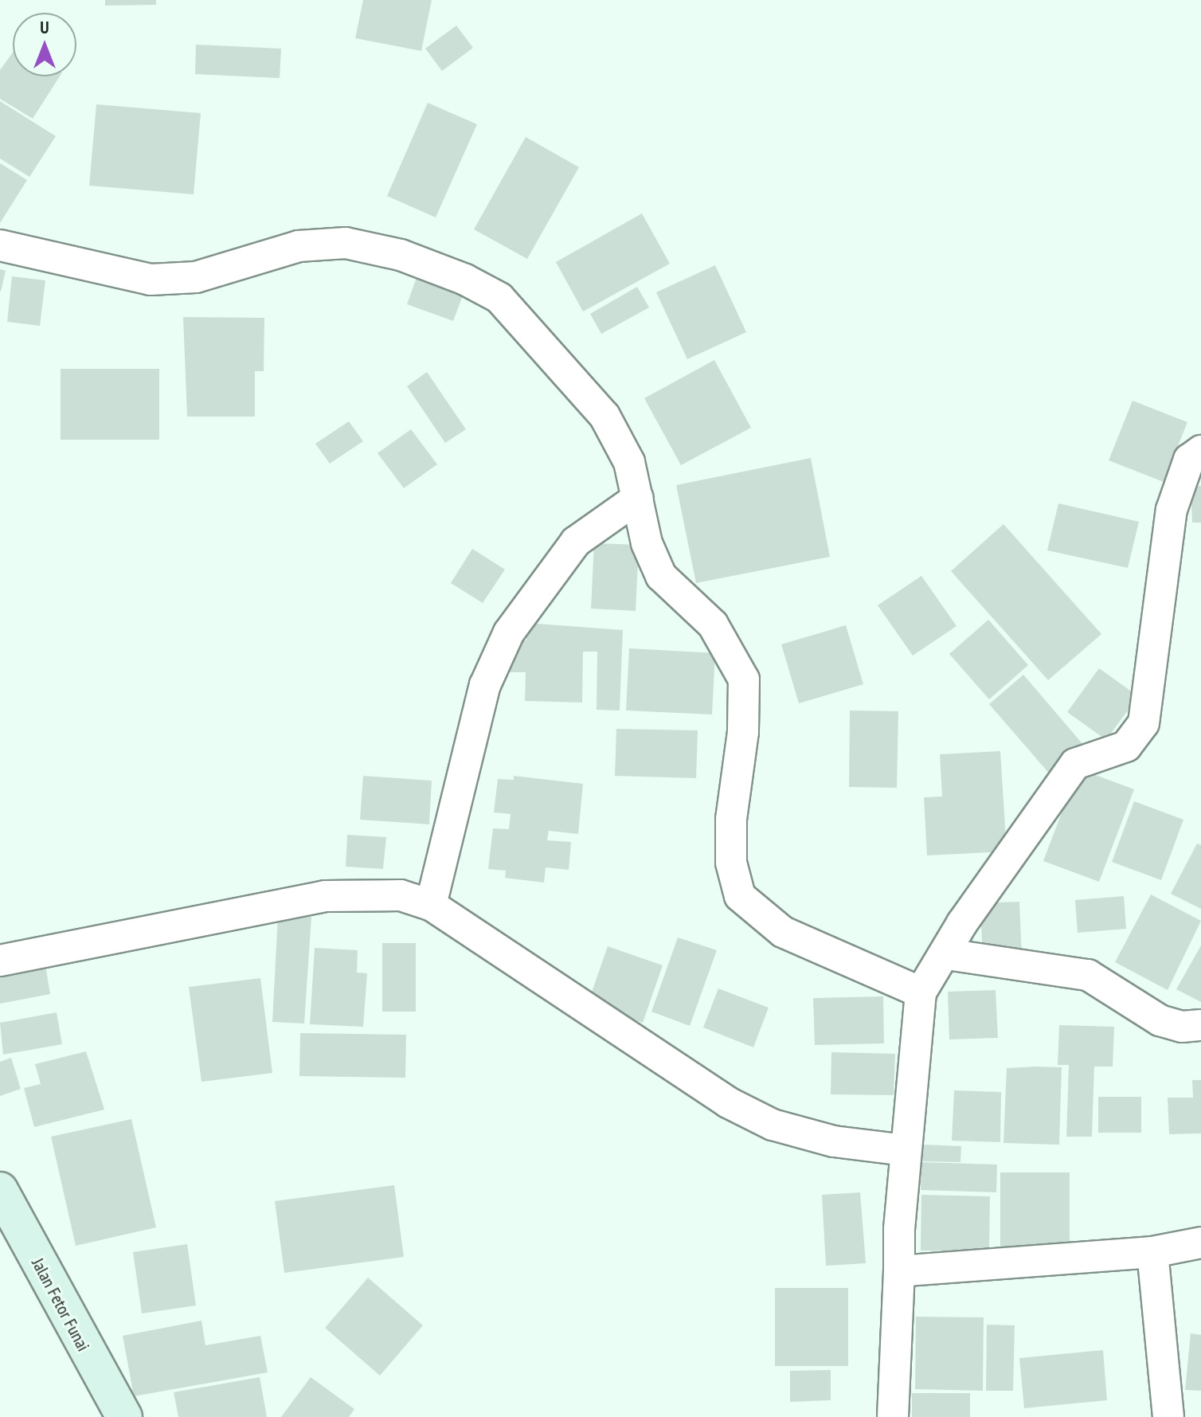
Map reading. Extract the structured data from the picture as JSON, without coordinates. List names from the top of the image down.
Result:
{
  "streets": {
    "street": ["Jalan Fetor Funai"]
  },
  "north": "top"
}
